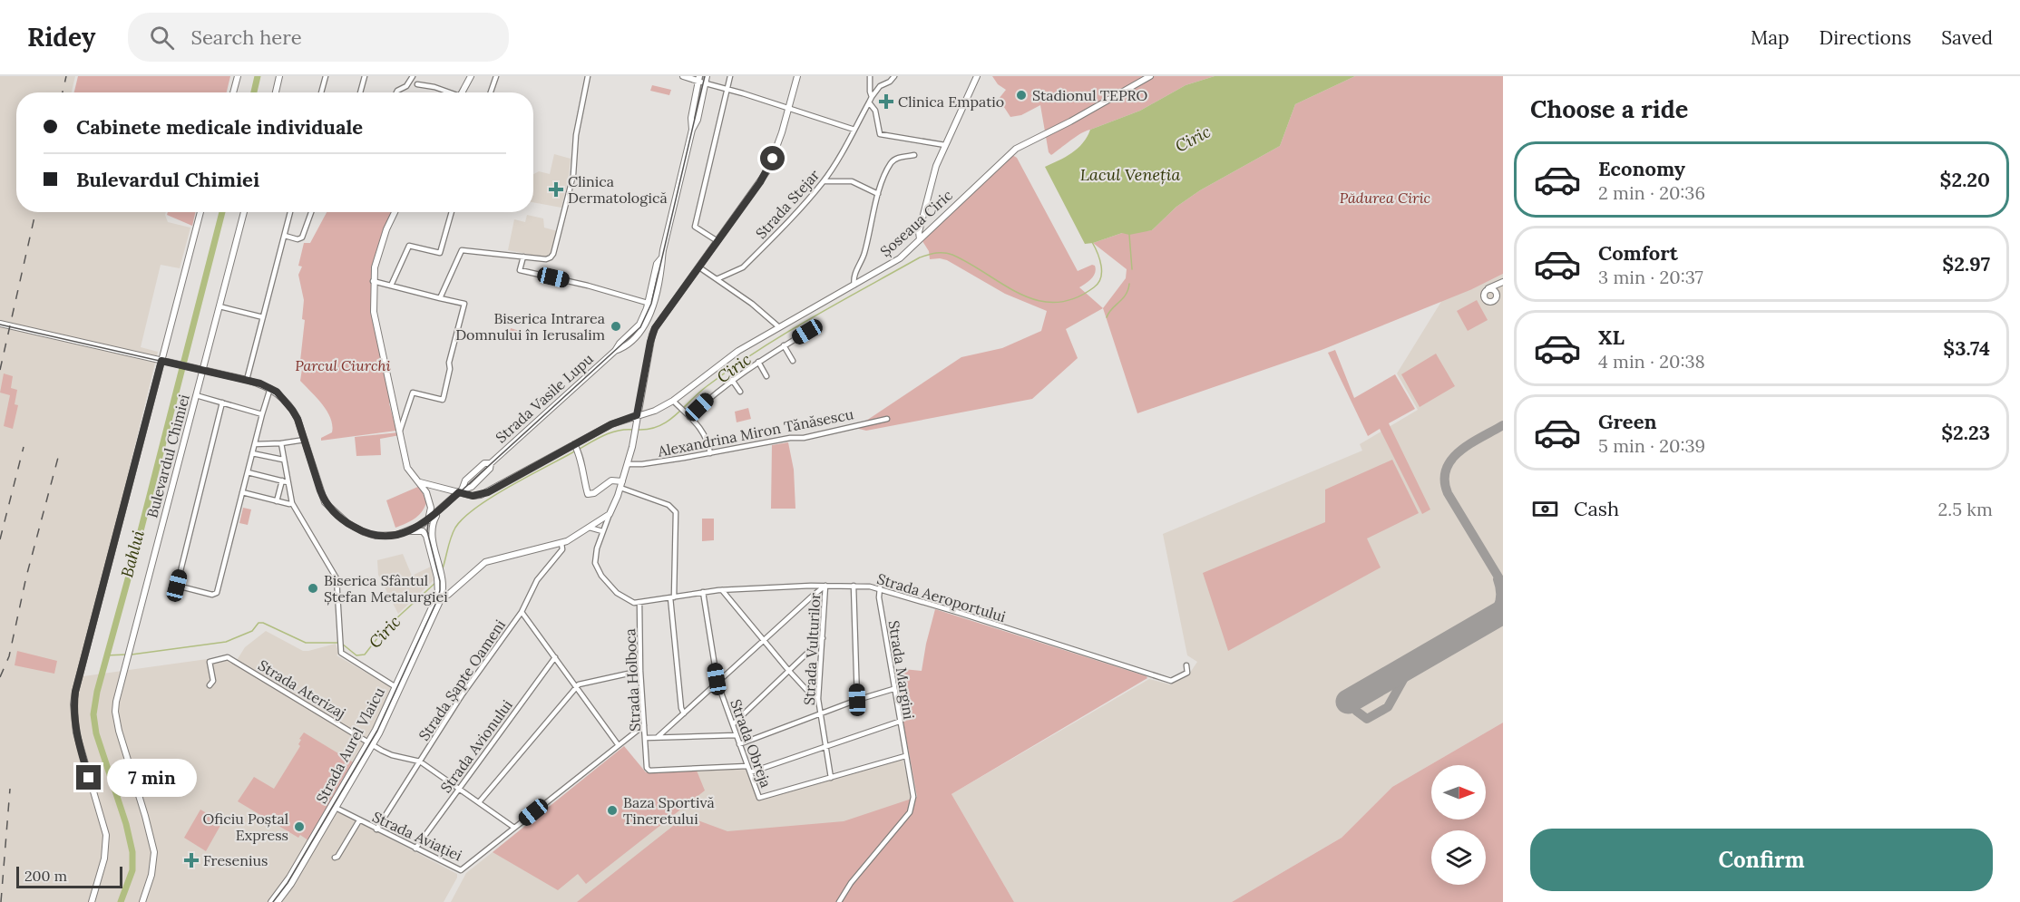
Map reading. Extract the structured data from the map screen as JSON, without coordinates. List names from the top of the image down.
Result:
{
  "streets": {
    "street": [
      "Strada Stejar",
      "Șoseaua Ciric",
      "Strada Vasile Lupu",
      "Alexandrina Miron Tănăsescu",
      "Bulevardul Chimiei",
      "Strada Aeroportului",
      "Strada Vulturilor",
      "Strada Margini",
      "Strada Șapte Oameni",
      "Strada Holboca",
      "Strada Aterizaj",
      "Strada Obreja",
      "Strada Aurel Vlaicu",
      "Strada Avionului",
      "Strada Aviației"
    ]
  },
  "crossings": [
    ["Șoseaua Ciric", "Strada Vasile Lupu"],
    ["Strada Vasile Lupu", "Bulevardul Chimiei"],
    ["Strada Vasile Lupu", "Strada Aurel Vlaicu"],
    ["Strada Aeroportului", "Strada Vulturilor"],
    ["Strada Aeroportului", "Strada Margini"],
    ["Strada Aeroportului", "Strada Holboca"],
    ["Strada Aeroportului", "Strada Obreja"],
    ["Strada Vulturilor", "Strada Obreja"],
    ["Strada Șapte Oameni", "Strada Aterizaj"],
    ["Strada Șapte Oameni", "Strada Aurel Vlaicu"],
    ["Strada Șapte Oameni", "Strada Aviației"],
    ["Strada Holboca", "Strada Obreja"],
    ["Strada Holboca", "Strada Aviației"],
    ["Strada Aterizaj", "Strada Aurel Vlaicu"],
    ["Strada Aterizaj", "Strada Avionului"],
    ["Strada Aterizaj", "Strada Aviației"],
    ["Strada Aurel Vlaicu", "Strada Aviației"],
    ["Strada Avionului", "Strada Aviației"]
  ],
  "water": ["Ciric", "Lacul Veneția", "Bahlui"],
  "parks": ["Pădurea Ciric", "Parcul Ciurchi"],
  "places": {
    "other": [
      "Stadionul TEPRO",
      "Biserica Intrarea Domnului în Ierusalim",
      "Biserica Sfântul Ștefan Metalurgiei",
      "Baza Sportivă Tineretului",
      "Oficiu Poștal Express"
    ],
    "health": ["Clinica Empatio", "Clinica Dermatologică", "Fresenius"]
  },
  "scale_bar": "200 m",
  "north": "right",
  "page": {
    "header": "Ridey",
    "search": "Search here",
    "nav": ["Map", "Directions", "Saved"],
    "heading": "Choose a ride",
    "banner": ["Cabinete medicale individuale", "Bulevardul Chimiei"],
    "list": [
      {
        "name": "Economy",
        "note": "2 min · 20:36",
        "value": "$2.20"
      },
      {
        "name": "Comfort",
        "note": "3 min · 20:37",
        "value": "$2.97"
      },
      {
        "name": "XL",
        "note": "4 min · 20:38",
        "value": "$3.74"
      },
      {
        "name": "Green",
        "note": "5 min · 20:39",
        "value": "$2.23"
      }
    ],
    "pay": ["Cash", "2.5 km"],
    "bubble": "7 min",
    "buttons": "Confirm",
    "scale": "200 m"
  }
}
